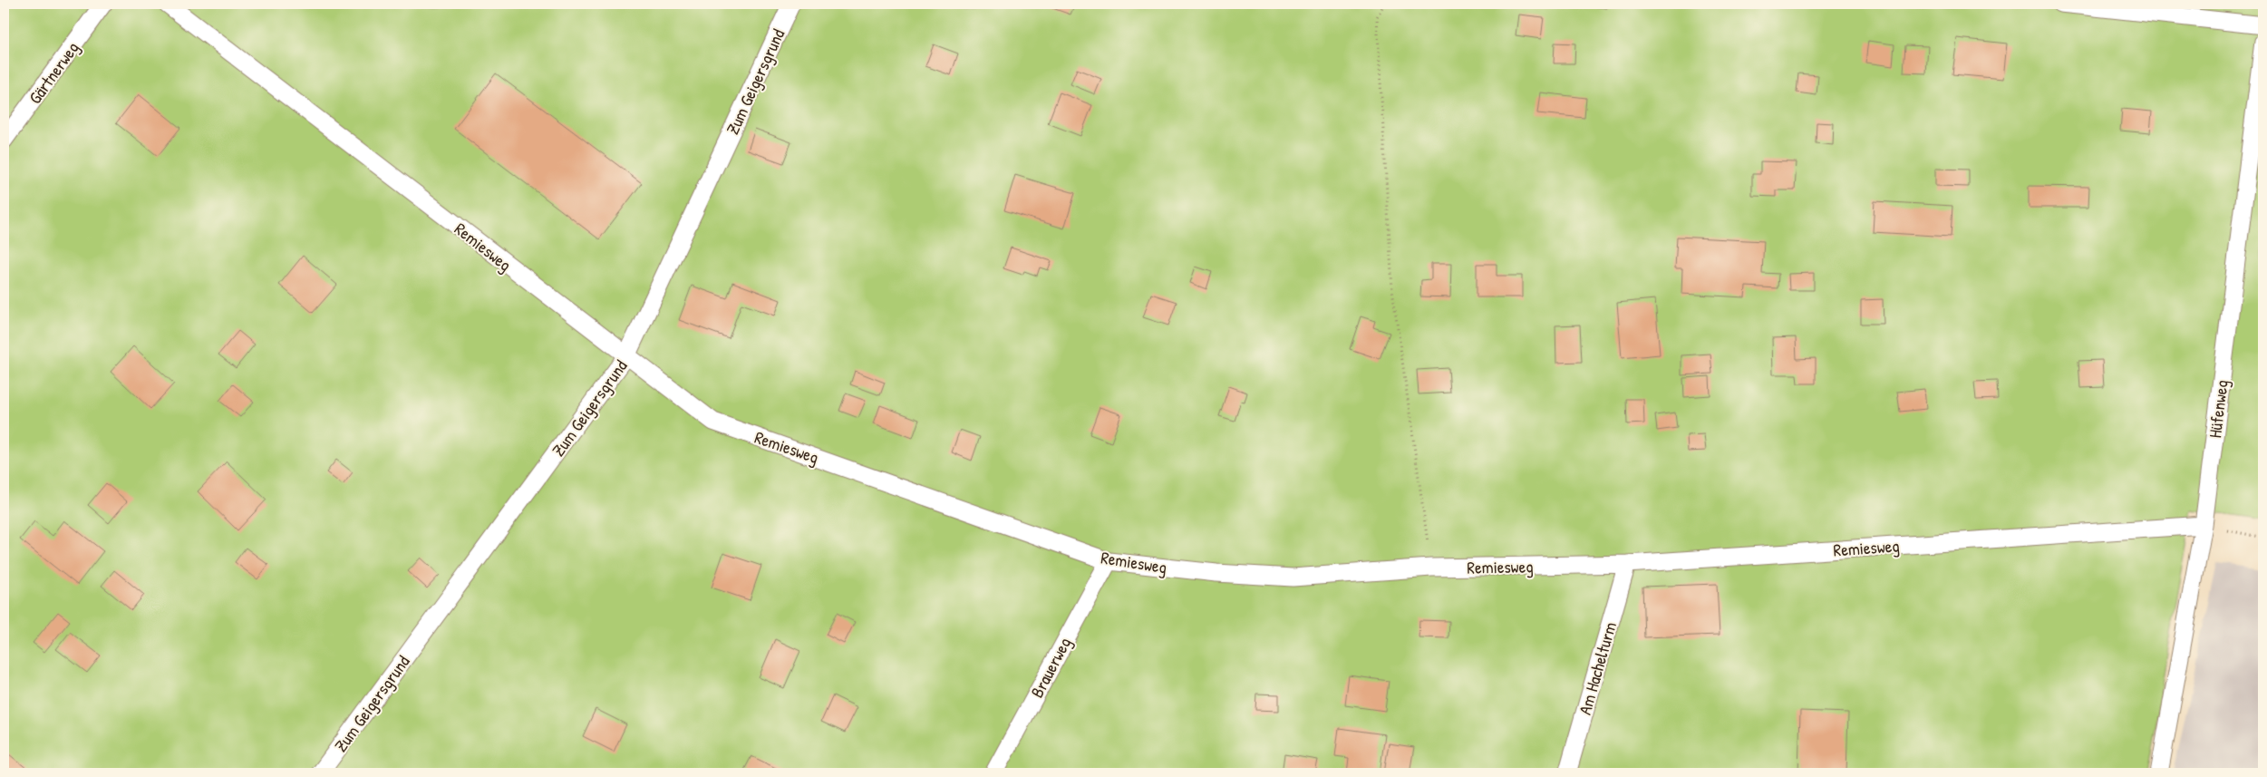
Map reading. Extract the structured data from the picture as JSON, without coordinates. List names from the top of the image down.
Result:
{
  "streets": {
    "lane": [
      "Gärtnerweg",
      "Zum Geigersgrund",
      "Remiesweg",
      "Hüfenweg",
      "Brauerweg",
      "Am Hachelturm"
    ]
  },
  "crossings": [
    ["Zum Geigersgrund", "Remiesweg"],
    ["Remiesweg", "Hüfenweg"],
    ["Remiesweg", "Brauerweg"],
    ["Remiesweg", "Am Hachelturm"]
  ]
}
